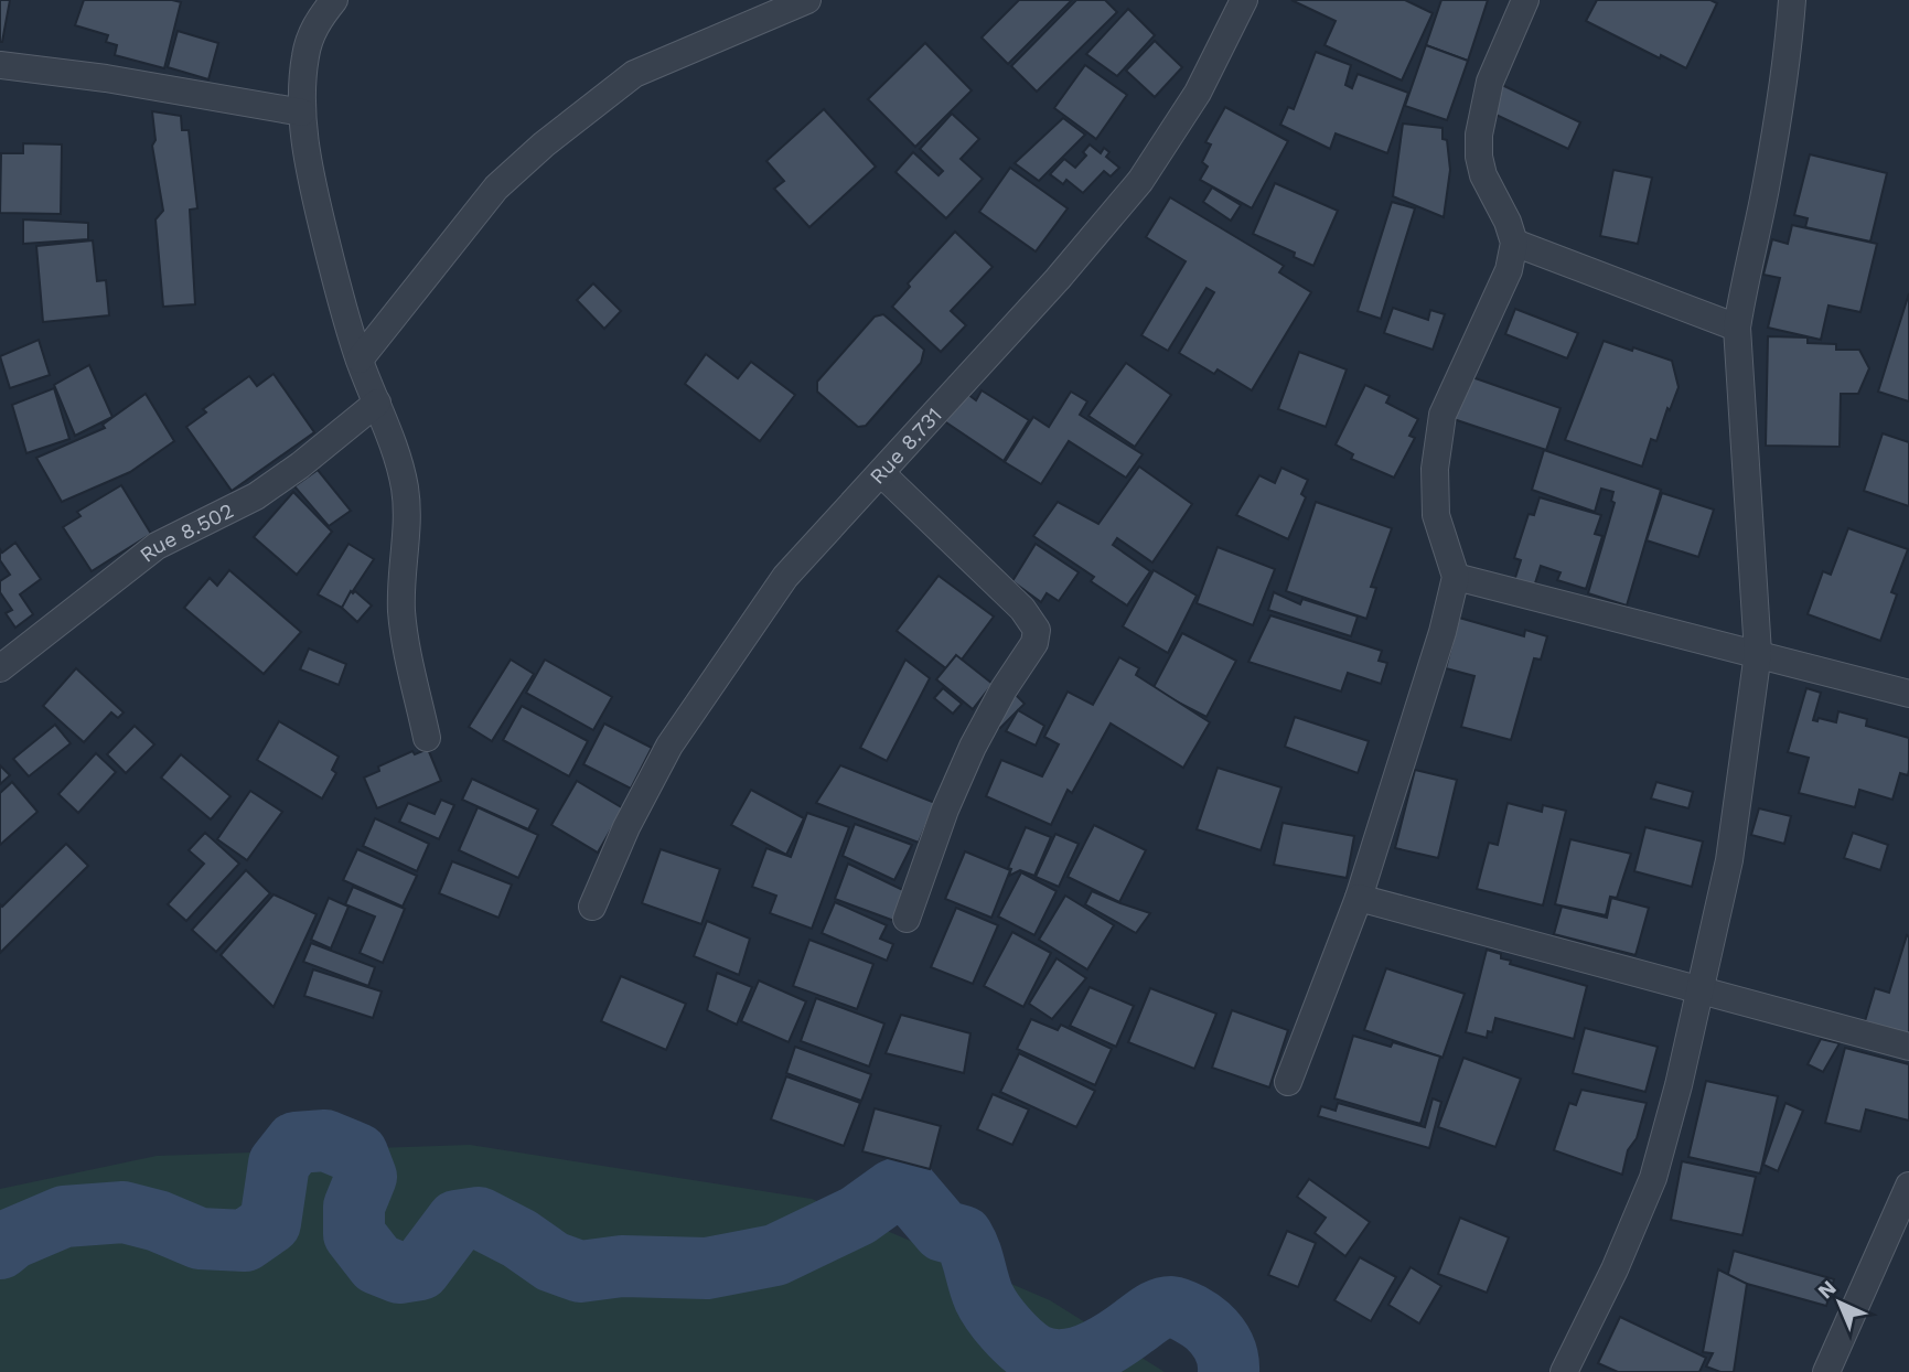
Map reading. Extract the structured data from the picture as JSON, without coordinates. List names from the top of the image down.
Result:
{
  "streets": {
    "street": ["Rue 8.731", "Rue 8.502"]
  },
  "north": "top left"
}
